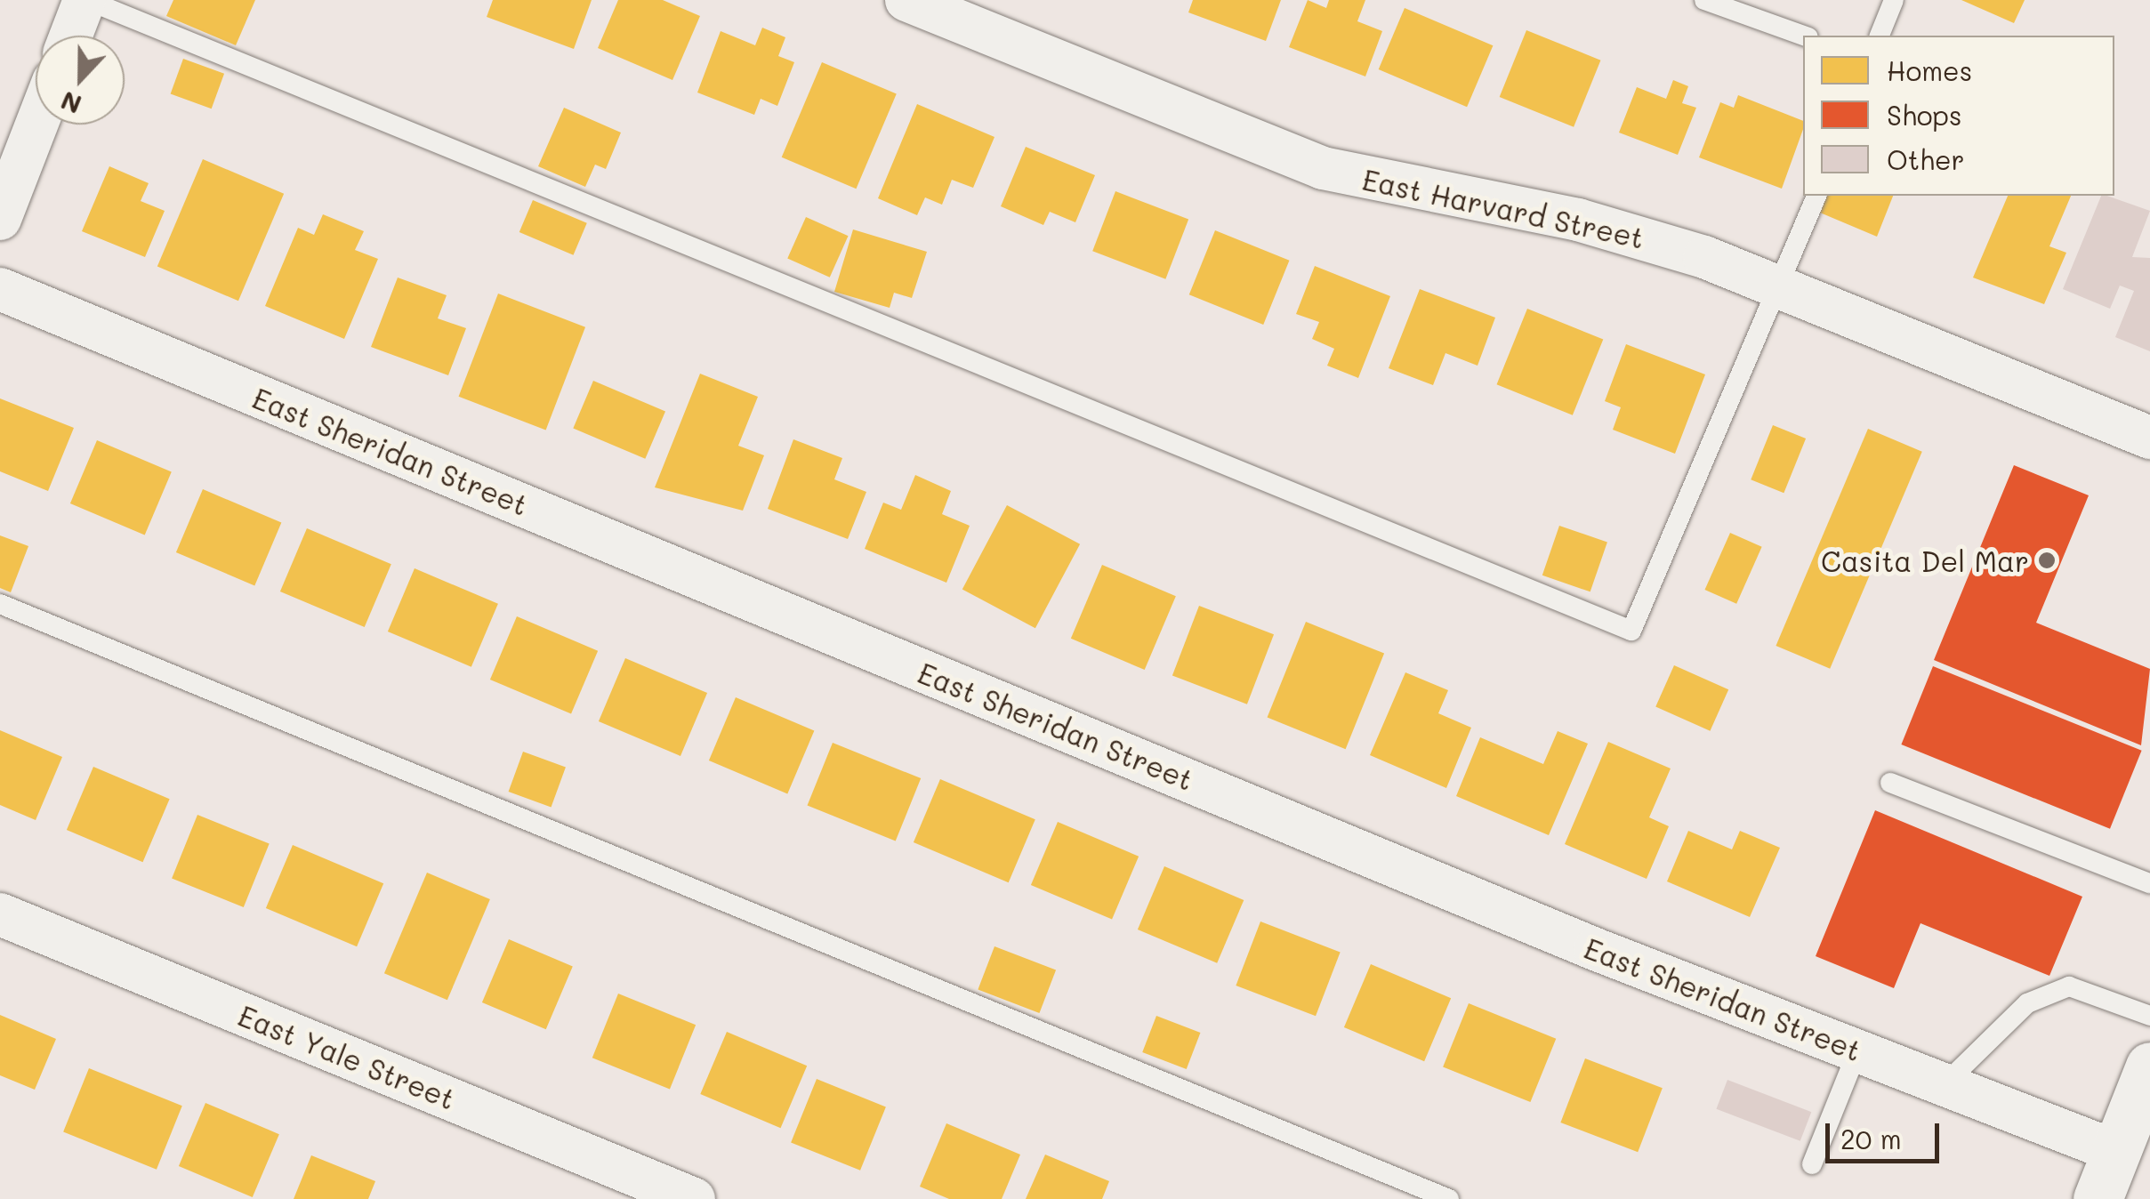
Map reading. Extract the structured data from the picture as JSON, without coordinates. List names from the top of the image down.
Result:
{
  "streets": {
    "street": ["East Harvard Street", "East Sheridan Street", "East Yale Street"]
  },
  "places": ["Casita Del Mar"],
  "legend": ["Homes", "Shops", "Other"],
  "scale_bar": "20 m",
  "north": "bottom"
}
